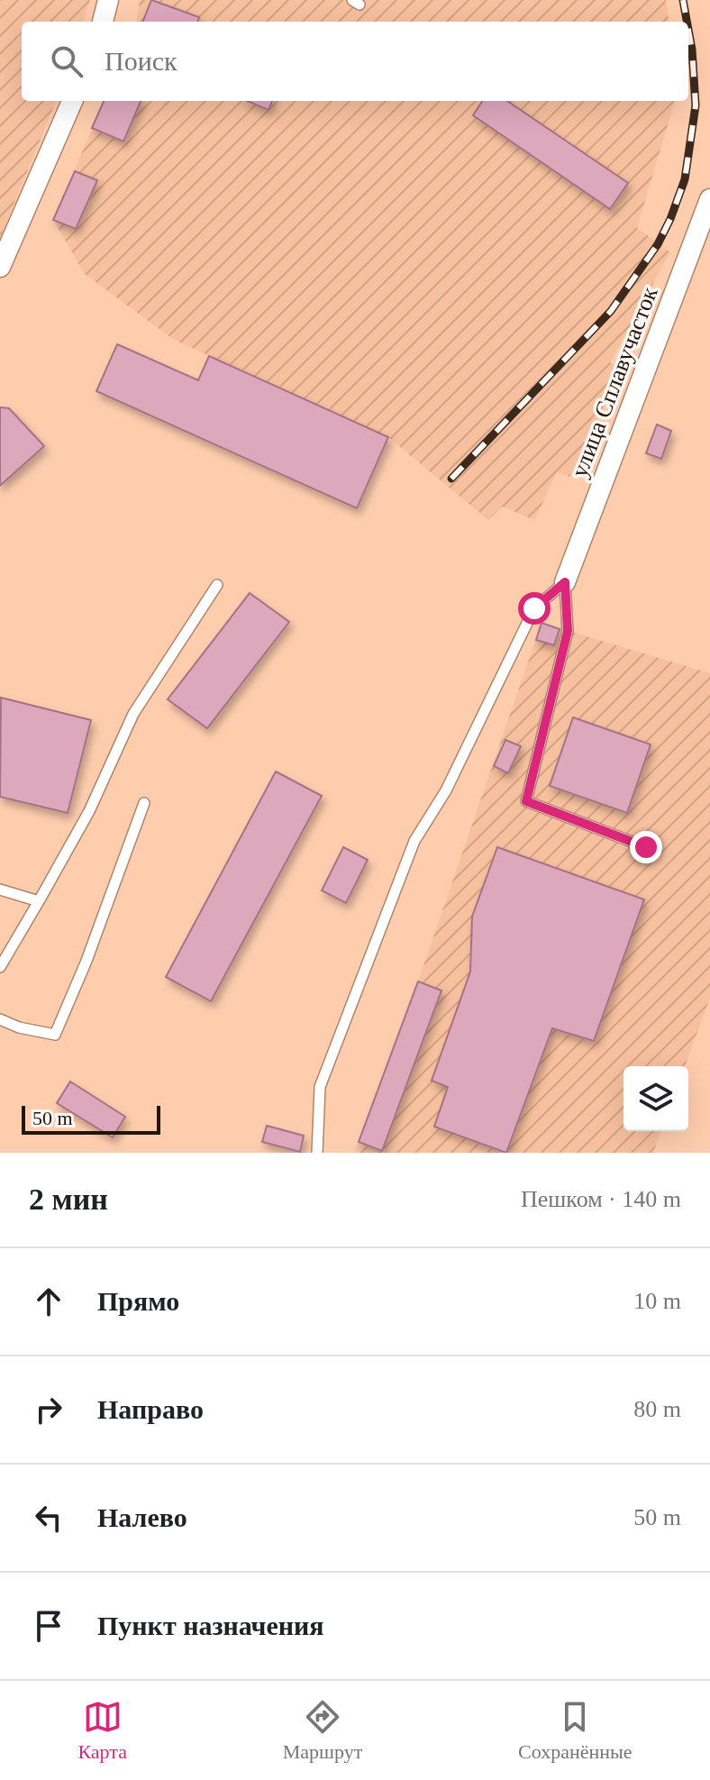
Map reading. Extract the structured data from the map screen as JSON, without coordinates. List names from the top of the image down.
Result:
{
  "streets": {
    "street": ["улица Сплавучасток"]
  },
  "scale_bar": "50 m",
  "page": {
    "search": "Поиск",
    "scale": "50 m",
    "heading": ["2 мин", "Пешком · 140 m"],
    "list": [
      ["Прямо", "10 m"],
      ["Направо", "80 m"],
      ["Налево", "50 m"],
      "Пункт назначения"
    ],
    "nav": ["Карта", "Маршрут", "Сохранённые"]
  }
}
